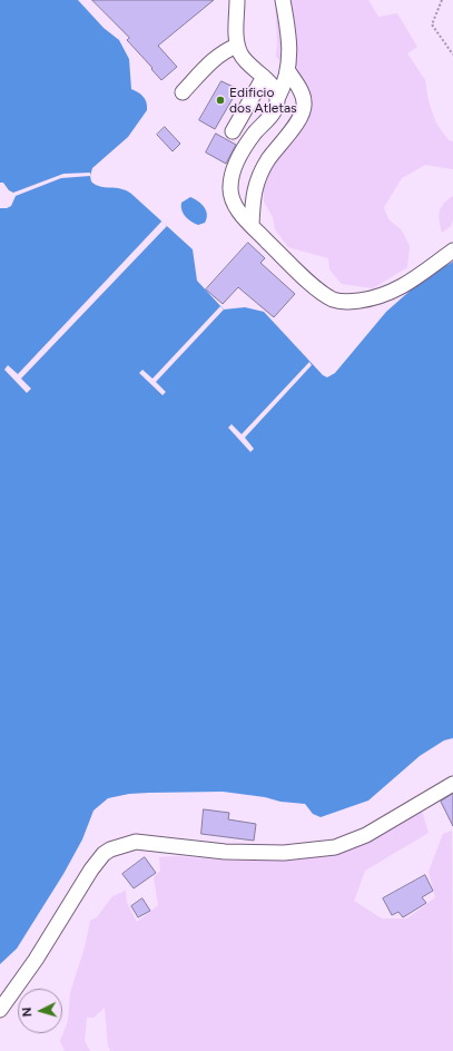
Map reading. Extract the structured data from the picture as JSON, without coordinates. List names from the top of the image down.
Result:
{
  "places": ["Edificio dos Atletas"],
  "north": "left"
}
